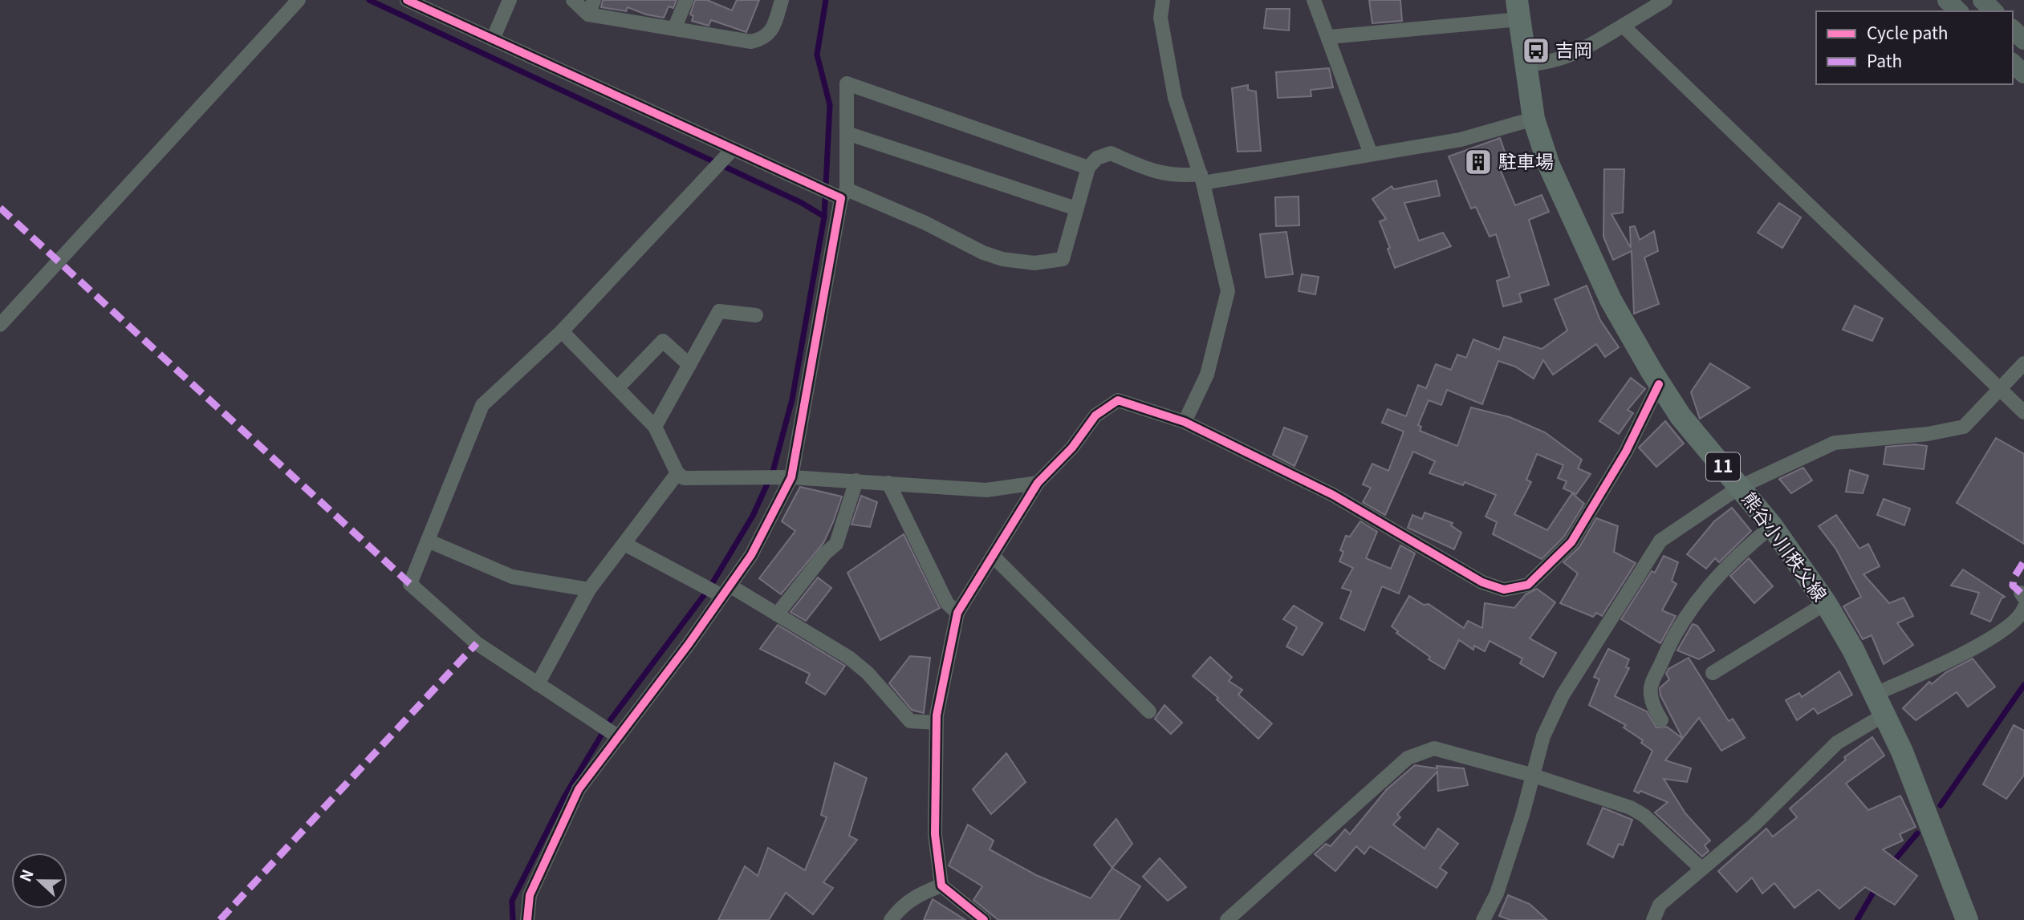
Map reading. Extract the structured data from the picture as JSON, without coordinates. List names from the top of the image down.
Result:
{
  "streets": {
    "main road": ["11", "熊谷小川秩父線"]
  },
  "places": {
    "bus stop": ["吉岡"],
    "building": ["駐車場"]
  },
  "legend": ["Cycle path", "Path"],
  "north": "left"
}
